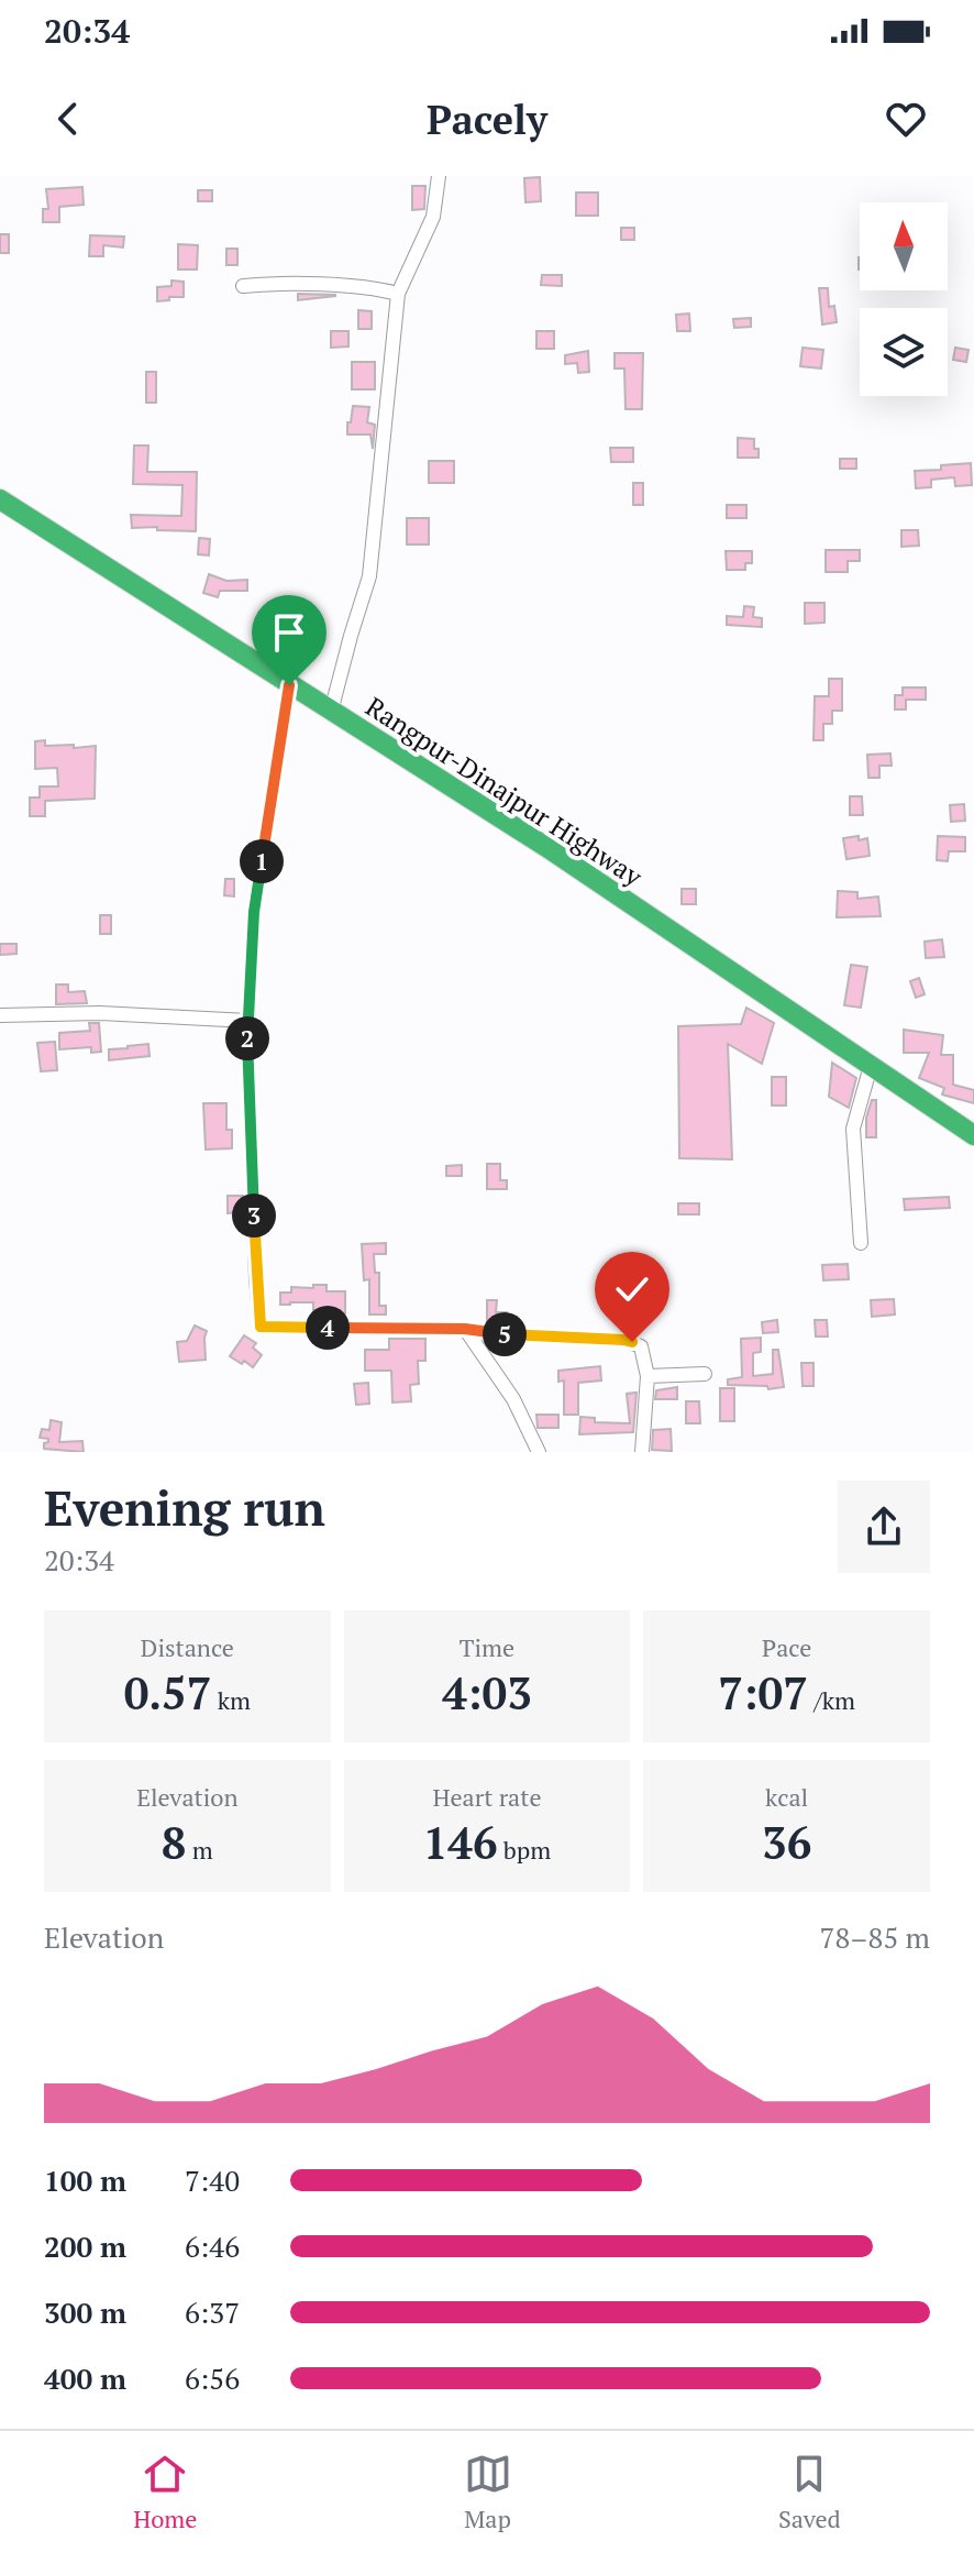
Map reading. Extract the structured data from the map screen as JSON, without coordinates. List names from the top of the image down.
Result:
{
  "streets": {
    "highway": ["Rangpur-Dinajpur Highway"]
  },
  "north": "top",
  "page": {
    "status": "20:34",
    "header": "Pacely",
    "pins": [
      "1",
      "2",
      "3",
      "4",
      "5"
    ],
    "heading": ["Evening run", "20:34"],
    "stats": [
      ["Distance", "0.57 km"],
      ["Time", "4:03"],
      ["Pace", "7:07 /km"],
      ["Elevation", "8 m"],
      ["Heart rate", "146 bpm"],
      ["kcal", "36"]
    ],
    "chart": ["Elevation", "78–85 m"],
    "list": [
      {
        "name": "100 m",
        "note": "7:40"
      },
      {
        "name": "200 m",
        "note": "6:46"
      },
      {
        "name": "300 m",
        "note": "6:37"
      },
      {
        "name": "400 m",
        "note": "6:56"
      }
    ],
    "tabs": ["Home", "Map", "Saved"]
  }
}
